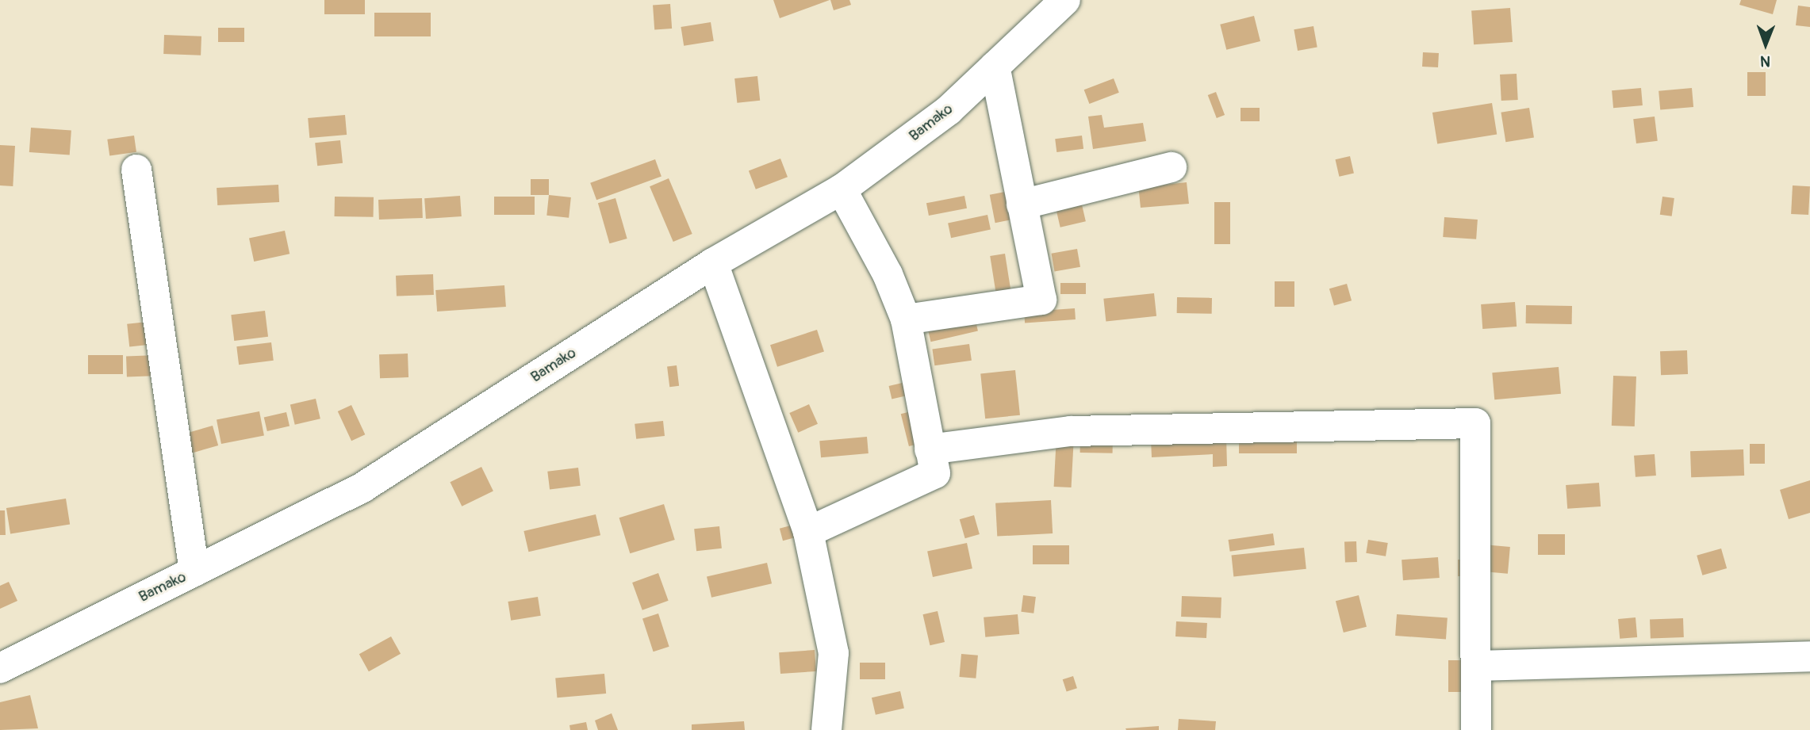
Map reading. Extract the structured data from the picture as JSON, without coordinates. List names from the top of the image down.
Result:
{
  "streets": {
    "street": ["Bamako"]
  },
  "north": "bottom"
}
